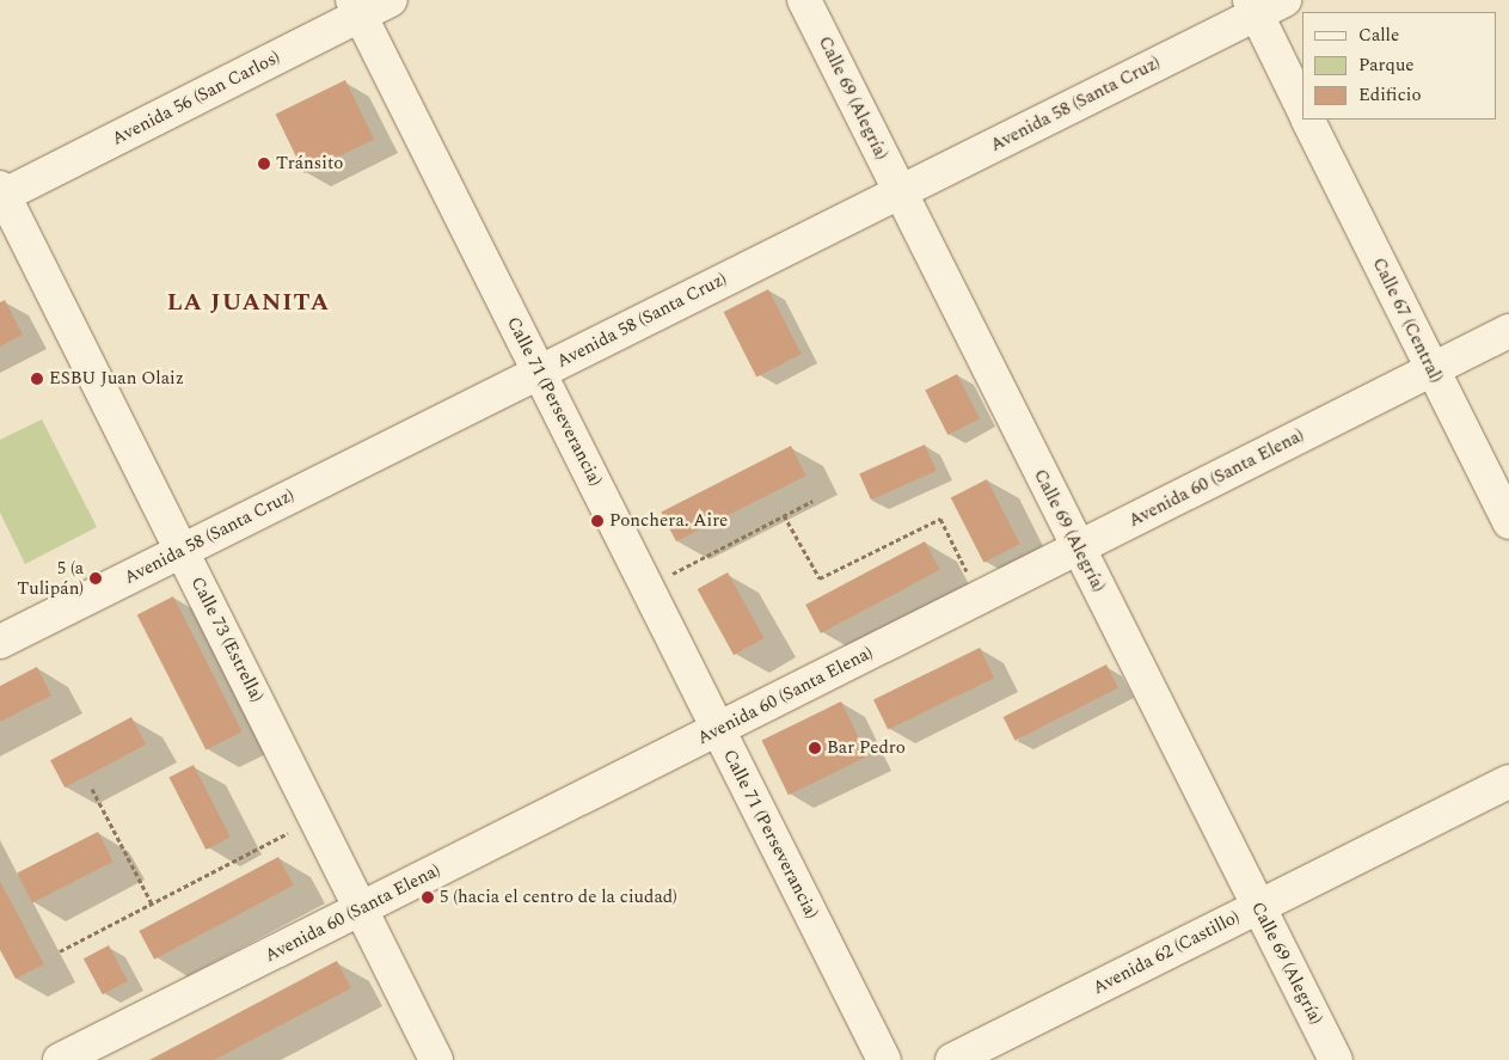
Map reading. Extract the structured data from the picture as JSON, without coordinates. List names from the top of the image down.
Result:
{
  "streets": {
    "street": [
      "Avenida 56 (San Carlos)",
      "Calle 69 (Alegría)",
      "Avenida 58 (Santa Cruz)",
      "Calle 67 (Central)",
      "Calle 71 (Perseverancia)",
      "Avenida 60 (Santa Elena)",
      "Calle 73 (Estrella)",
      "Avenida 62 (Castillo)"
    ]
  },
  "crossings": [
    ["Avenida 56 (San Carlos)", "Calle 71 (Perseverancia)"],
    ["Avenida 56 (San Carlos)", "Calle 73 (Estrella)"],
    ["Calle 69 (Alegría)", "Avenida 58 (Santa Cruz)"],
    ["Calle 69 (Alegría)", "Avenida 60 (Santa Elena)"],
    ["Calle 69 (Alegría)", "Avenida 62 (Castillo)"],
    ["Avenida 58 (Santa Cruz)", "Calle 71 (Perseverancia)"],
    ["Avenida 58 (Santa Cruz)", "Calle 73 (Estrella)"],
    ["Calle 67 (Central)", "Avenida 60 (Santa Elena)"],
    ["Calle 71 (Perseverancia)", "Avenida 60 (Santa Elena)"],
    ["Avenida 60 (Santa Elena)", "Calle 73 (Estrella)"]
  ],
  "districts": ["LA JUANITA"],
  "places": [
    "Tránsito",
    "ESBU Juan Olaiz",
    "Ponchera. Aire",
    "5 (a Tulipán)",
    "Bar Pedro",
    "5 (hacia el centro de la ciudad)"
  ],
  "legend": ["Calle", "Parque", "Edificio"]
}
